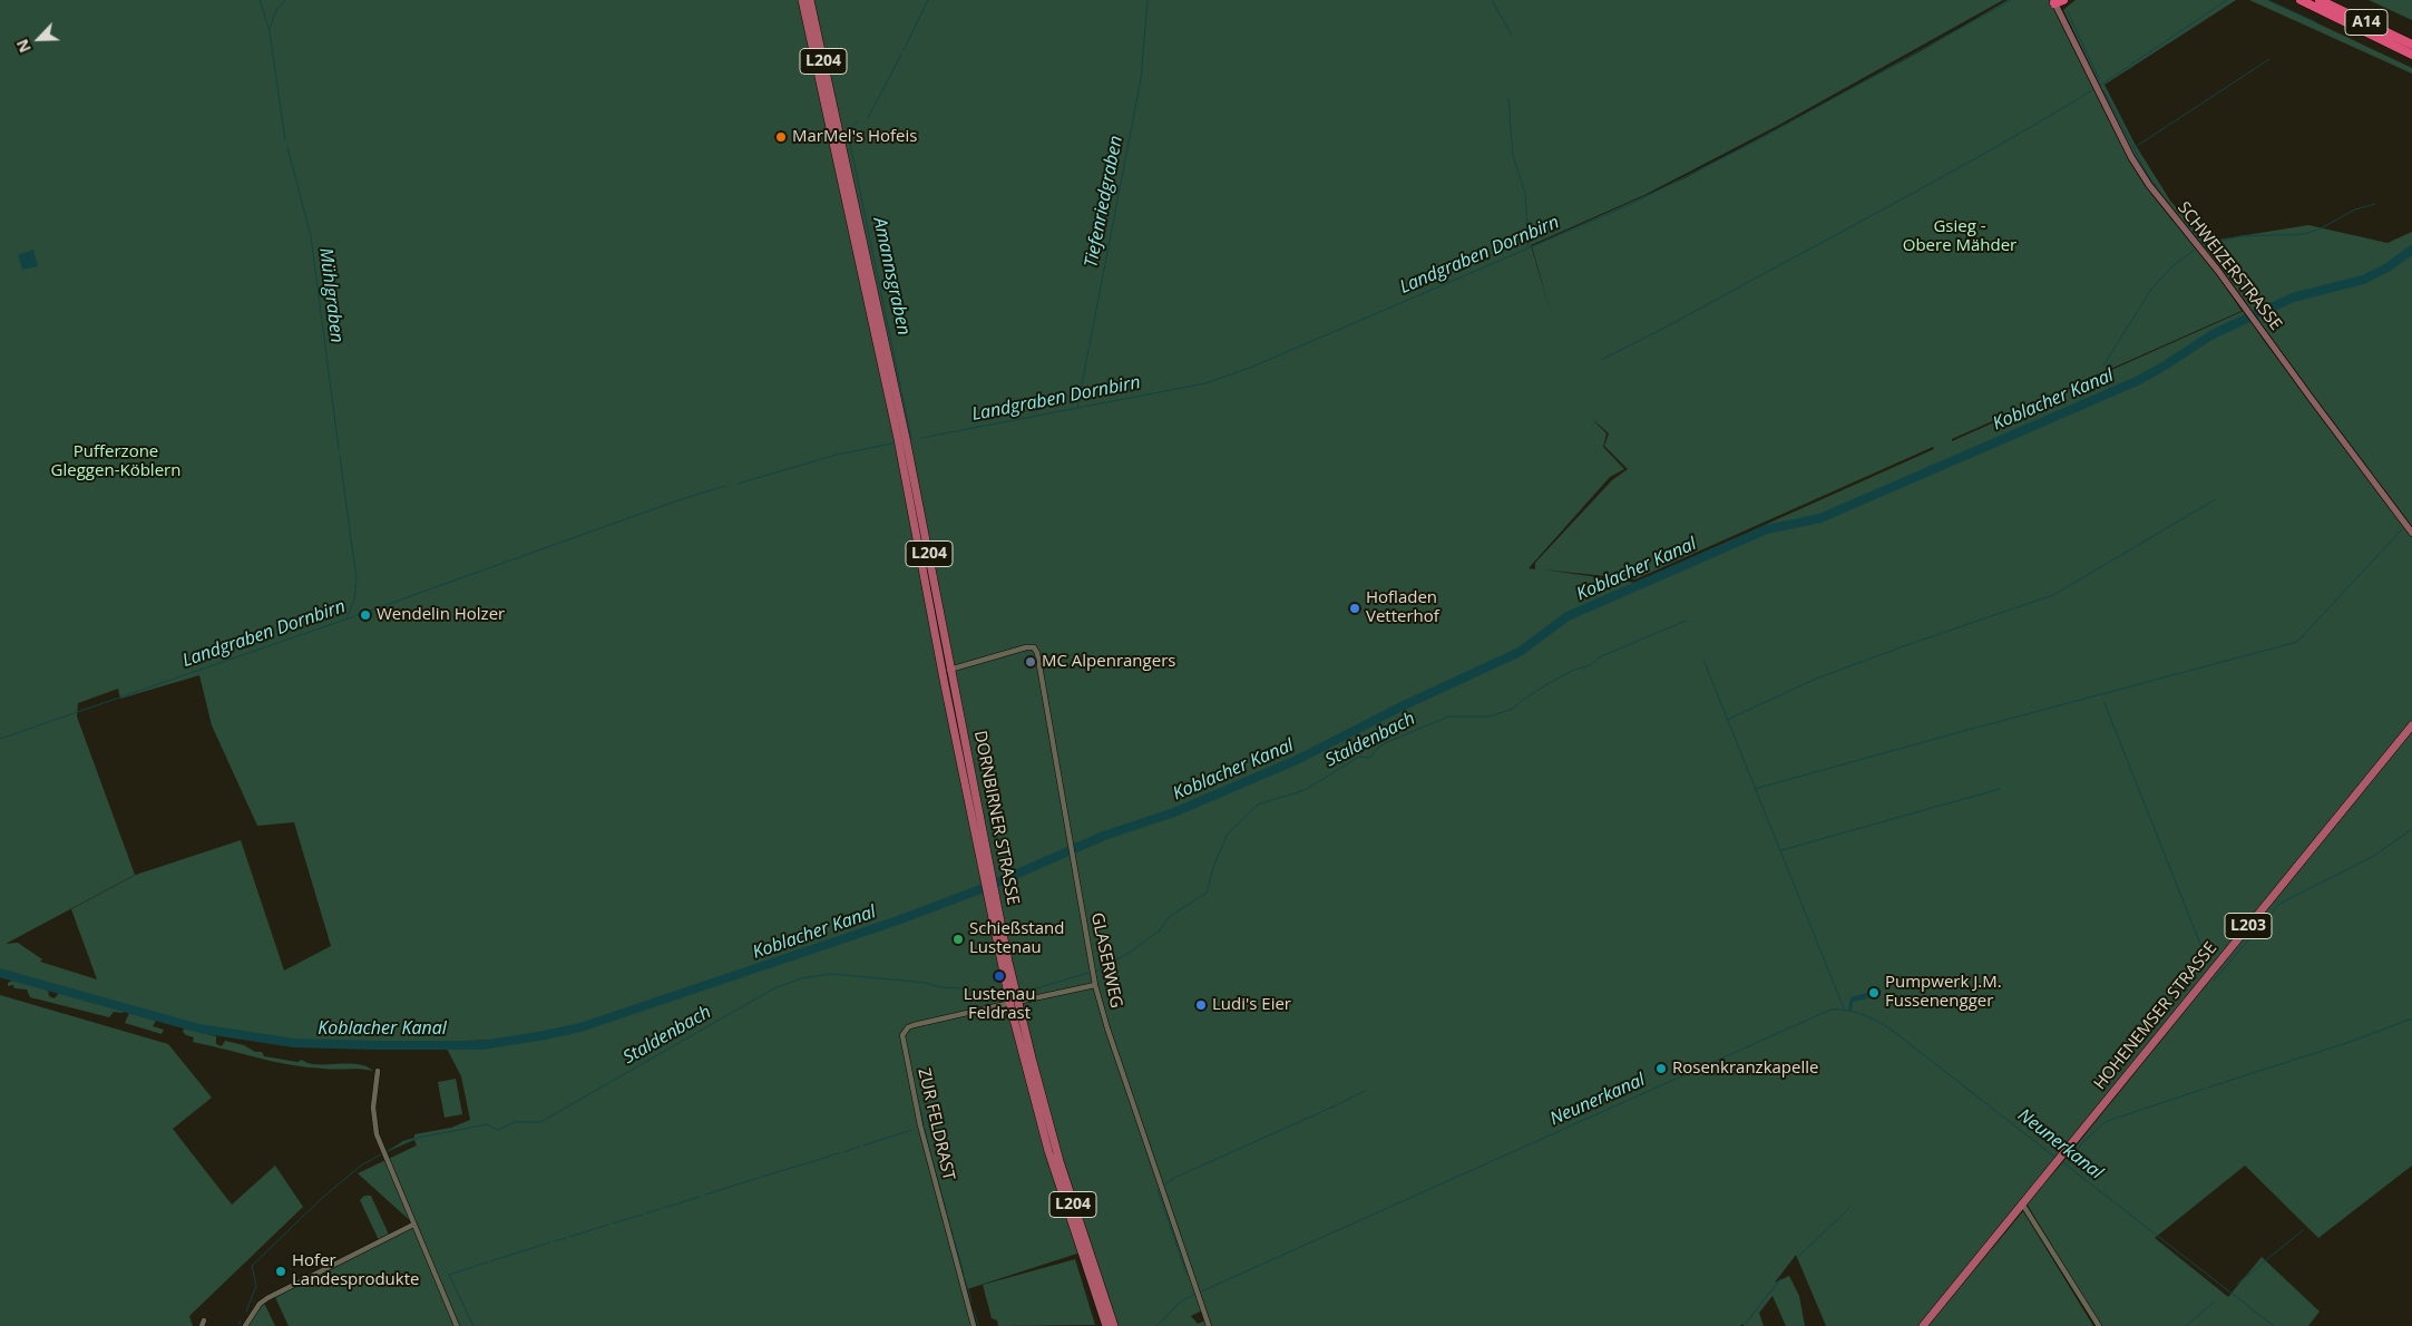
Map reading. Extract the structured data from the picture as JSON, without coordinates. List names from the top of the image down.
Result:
{
  "streets": {
    "highway": ["A14"],
    "main road": [
      "L204",
      "SCHWEIZERSTRASSE",
      "DORNBIRNER STRASSE",
      "L203",
      "HOHENEMSER STRASSE"
    ],
    "street": ["GLASERWEG", "ZUR FELDRAST"]
  },
  "crossings": [
    ["L204", "DORNBIRNER STRASSE"],
    ["DORNBIRNER STRASSE", "GLASERWEG"]
  ],
  "water": [
    "Tiefenriedgraben",
    "Landgraben Dornbirn",
    "Amannsgraben",
    "Mühlgraben",
    "Koblacher Kanal",
    "Staldenbach",
    "Neunerkanal"
  ],
  "parks": ["Gsieg - Obere Mähder", "Pufferzone Gleggen-Köblern"],
  "places": [
    "MarMel's Hofeis",
    "Hofladen Vetterhof",
    "Wendelin Holzer",
    "MC Alpenrangers",
    "Schießstand Lustenau",
    "Lustenau Feldrast",
    "Pumpwerk J.M. Fussenengger",
    "Ludi's Eier",
    "Rosenkranzkapelle",
    "Hofer Landesprodukte"
  ],
  "north": "bottom left"
}
